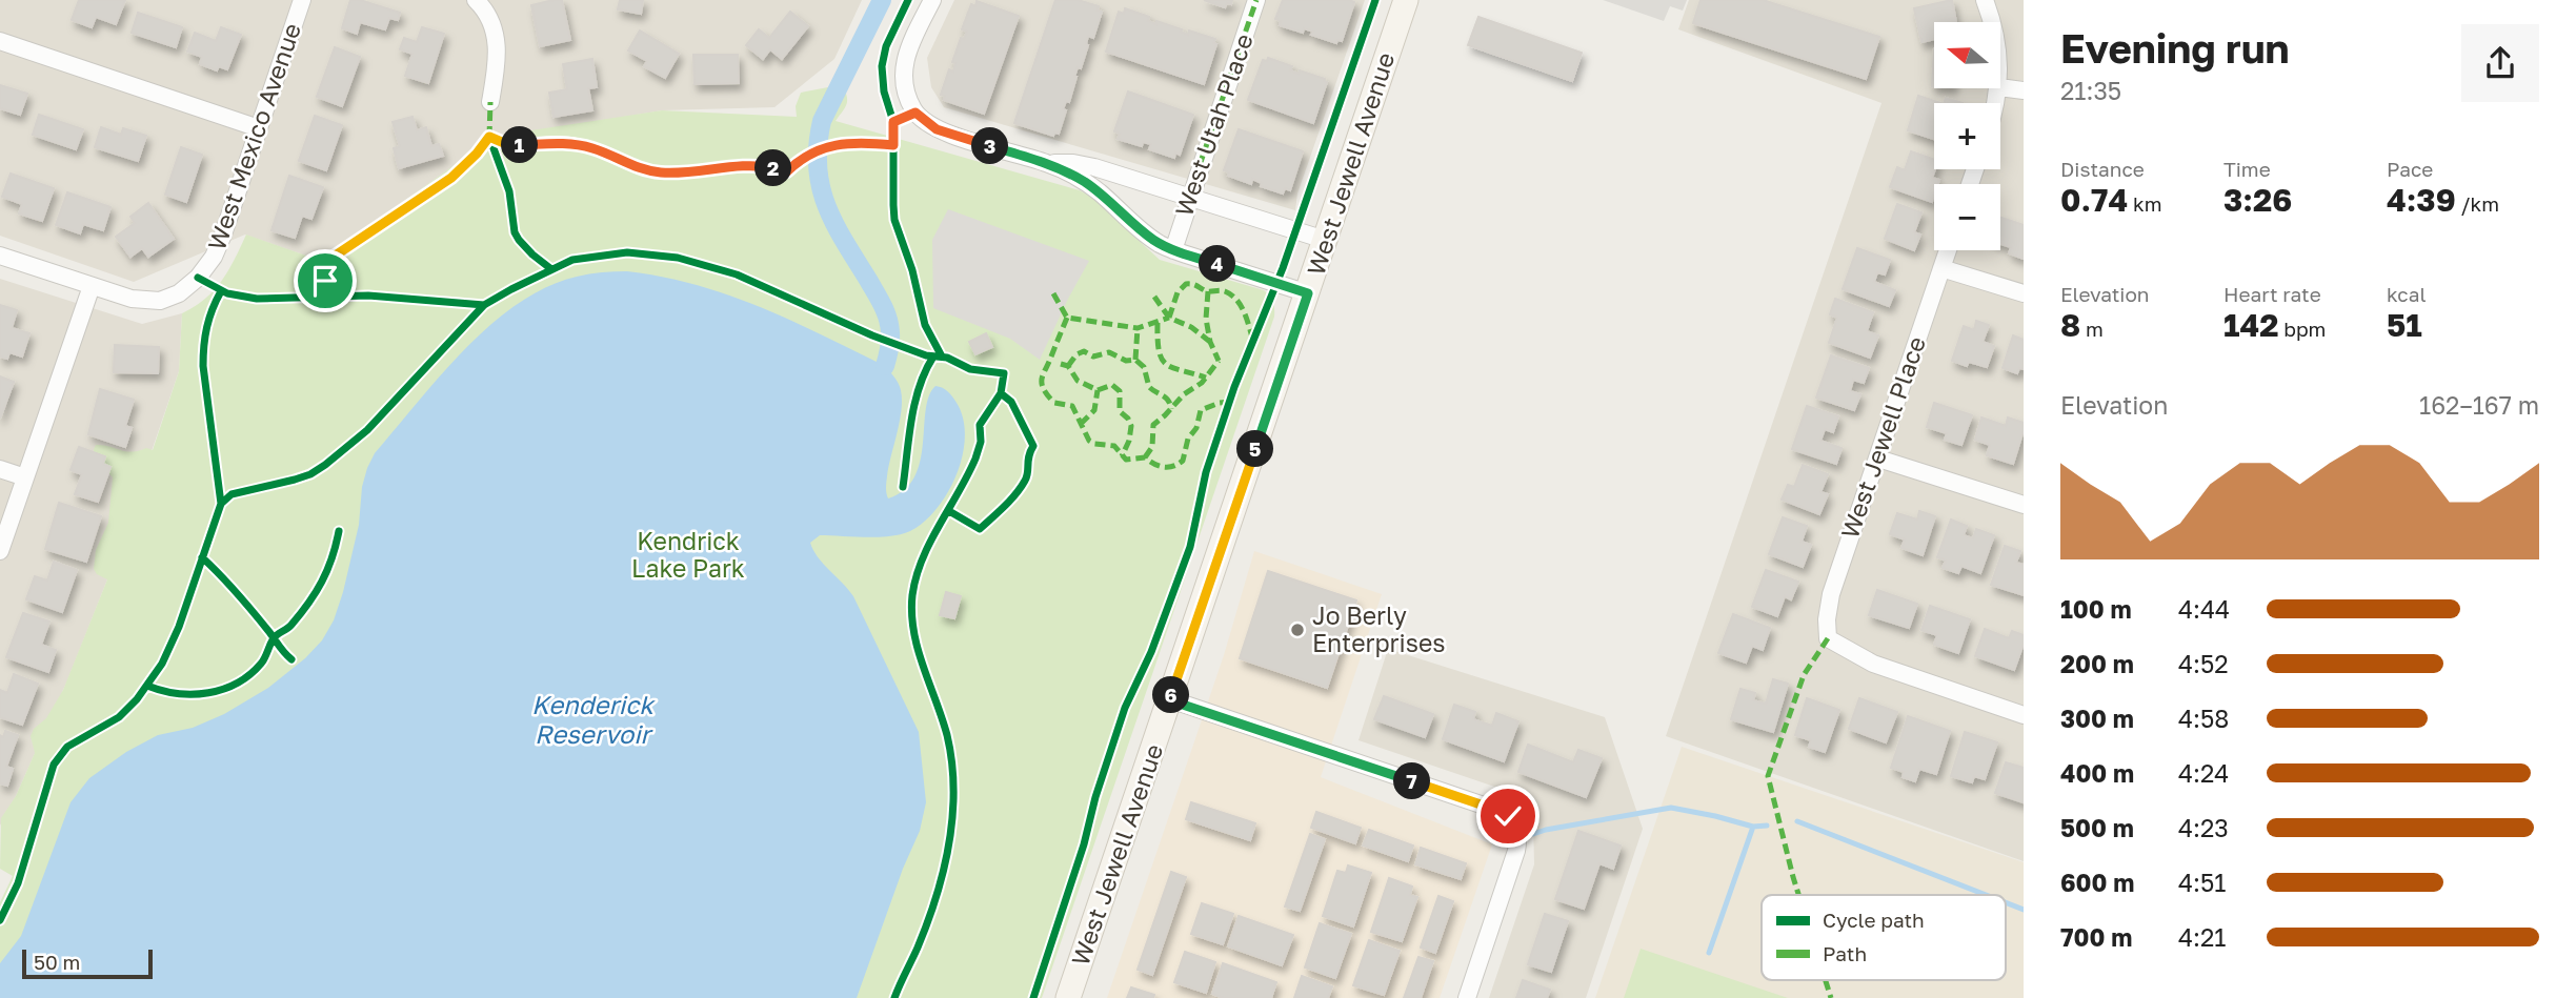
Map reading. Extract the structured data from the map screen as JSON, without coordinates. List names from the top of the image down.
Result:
{
  "streets": {
    "main road": ["West Jewell Avenue"],
    "street": ["West Utah Place", "West Mexico Avenue", "West Jewell Place"]
  },
  "water": ["Kenderick Reservoir"],
  "parks": ["Kendrick Lake Park"],
  "places": ["Jo Berly Enterprises"],
  "legend": ["Cycle path", "Path"],
  "scale_bar": "50 m",
  "north": "left",
  "page": {
    "heading": ["Evening run", "21:35"],
    "map_buttons": ["+", "−"],
    "stats": [
      ["Distance", "0.74 km"],
      ["Time", "3:26"],
      ["Pace", "4:39 /km"],
      ["Elevation", "8 m"],
      ["Heart rate", "142 bpm"],
      ["kcal", "51"]
    ],
    "pins": [
      "1",
      "3",
      "2",
      "4",
      "5",
      "6",
      "7"
    ],
    "chart": ["Elevation", "162–167 m"],
    "list": [
      {
        "name": "100 m",
        "note": "4:44"
      },
      {
        "name": "200 m",
        "note": "4:52"
      },
      {
        "name": "300 m",
        "note": "4:58"
      },
      {
        "name": "400 m",
        "note": "4:24"
      },
      {
        "name": "500 m",
        "note": "4:23"
      },
      {
        "name": "600 m",
        "note": "4:51"
      },
      {
        "name": "700 m",
        "note": "4:21"
      }
    ],
    "scale": "50 m"
  }
}
